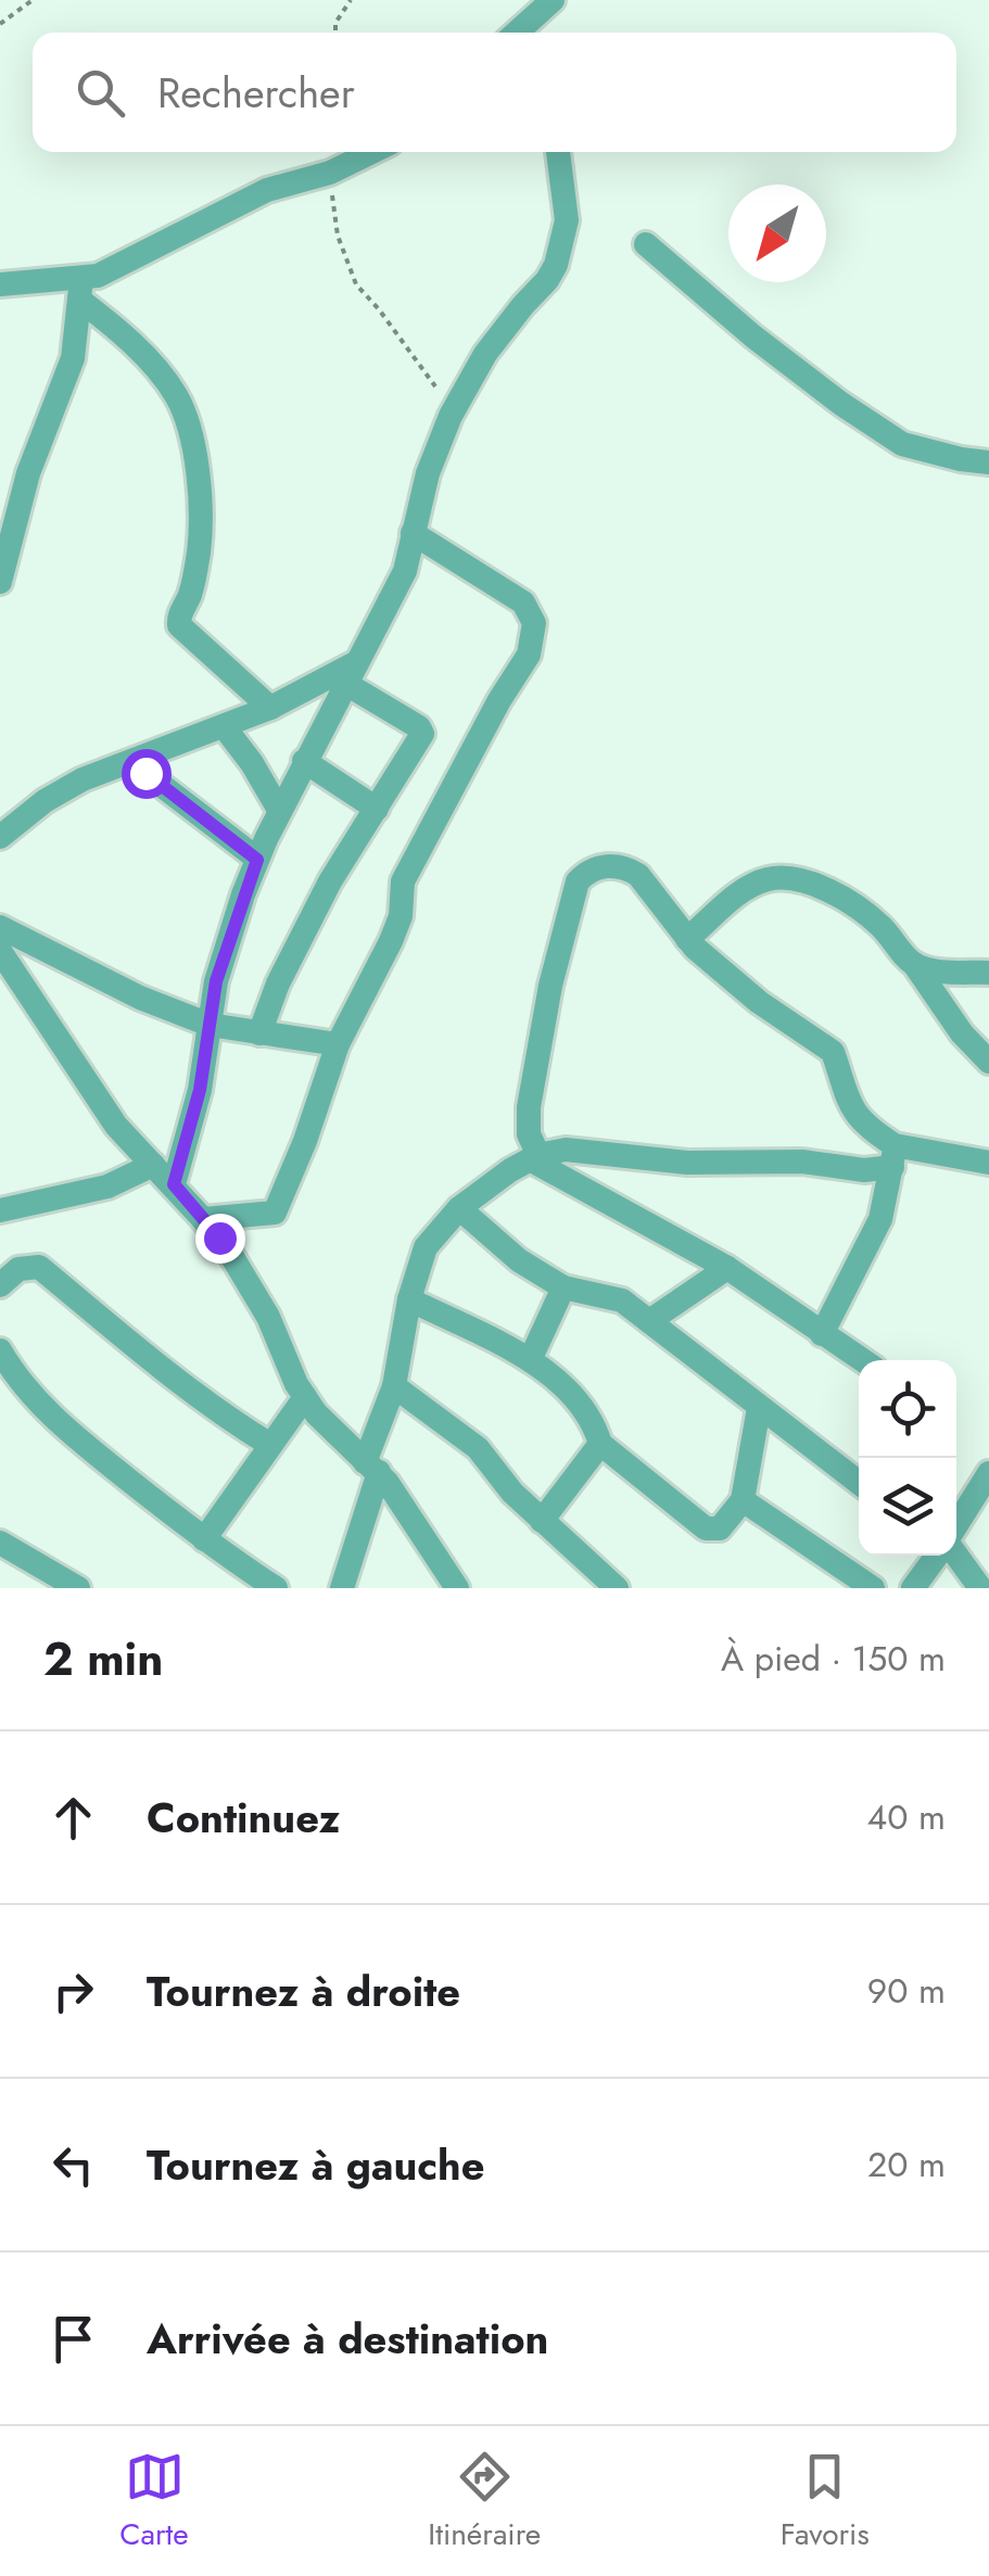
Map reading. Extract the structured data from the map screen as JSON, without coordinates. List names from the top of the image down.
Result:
{
  "north": "bottom left",
  "page": {
    "search": "Rechercher",
    "heading": ["2 min", "À pied · 150 m"],
    "list": [
      ["Continuez", "40 m"],
      ["Tournez à droite", "90 m"],
      ["Tournez à gauche", "20 m"],
      "Arrivée à destination"
    ],
    "nav": ["Carte", "Itinéraire", "Favoris"]
  }
}
